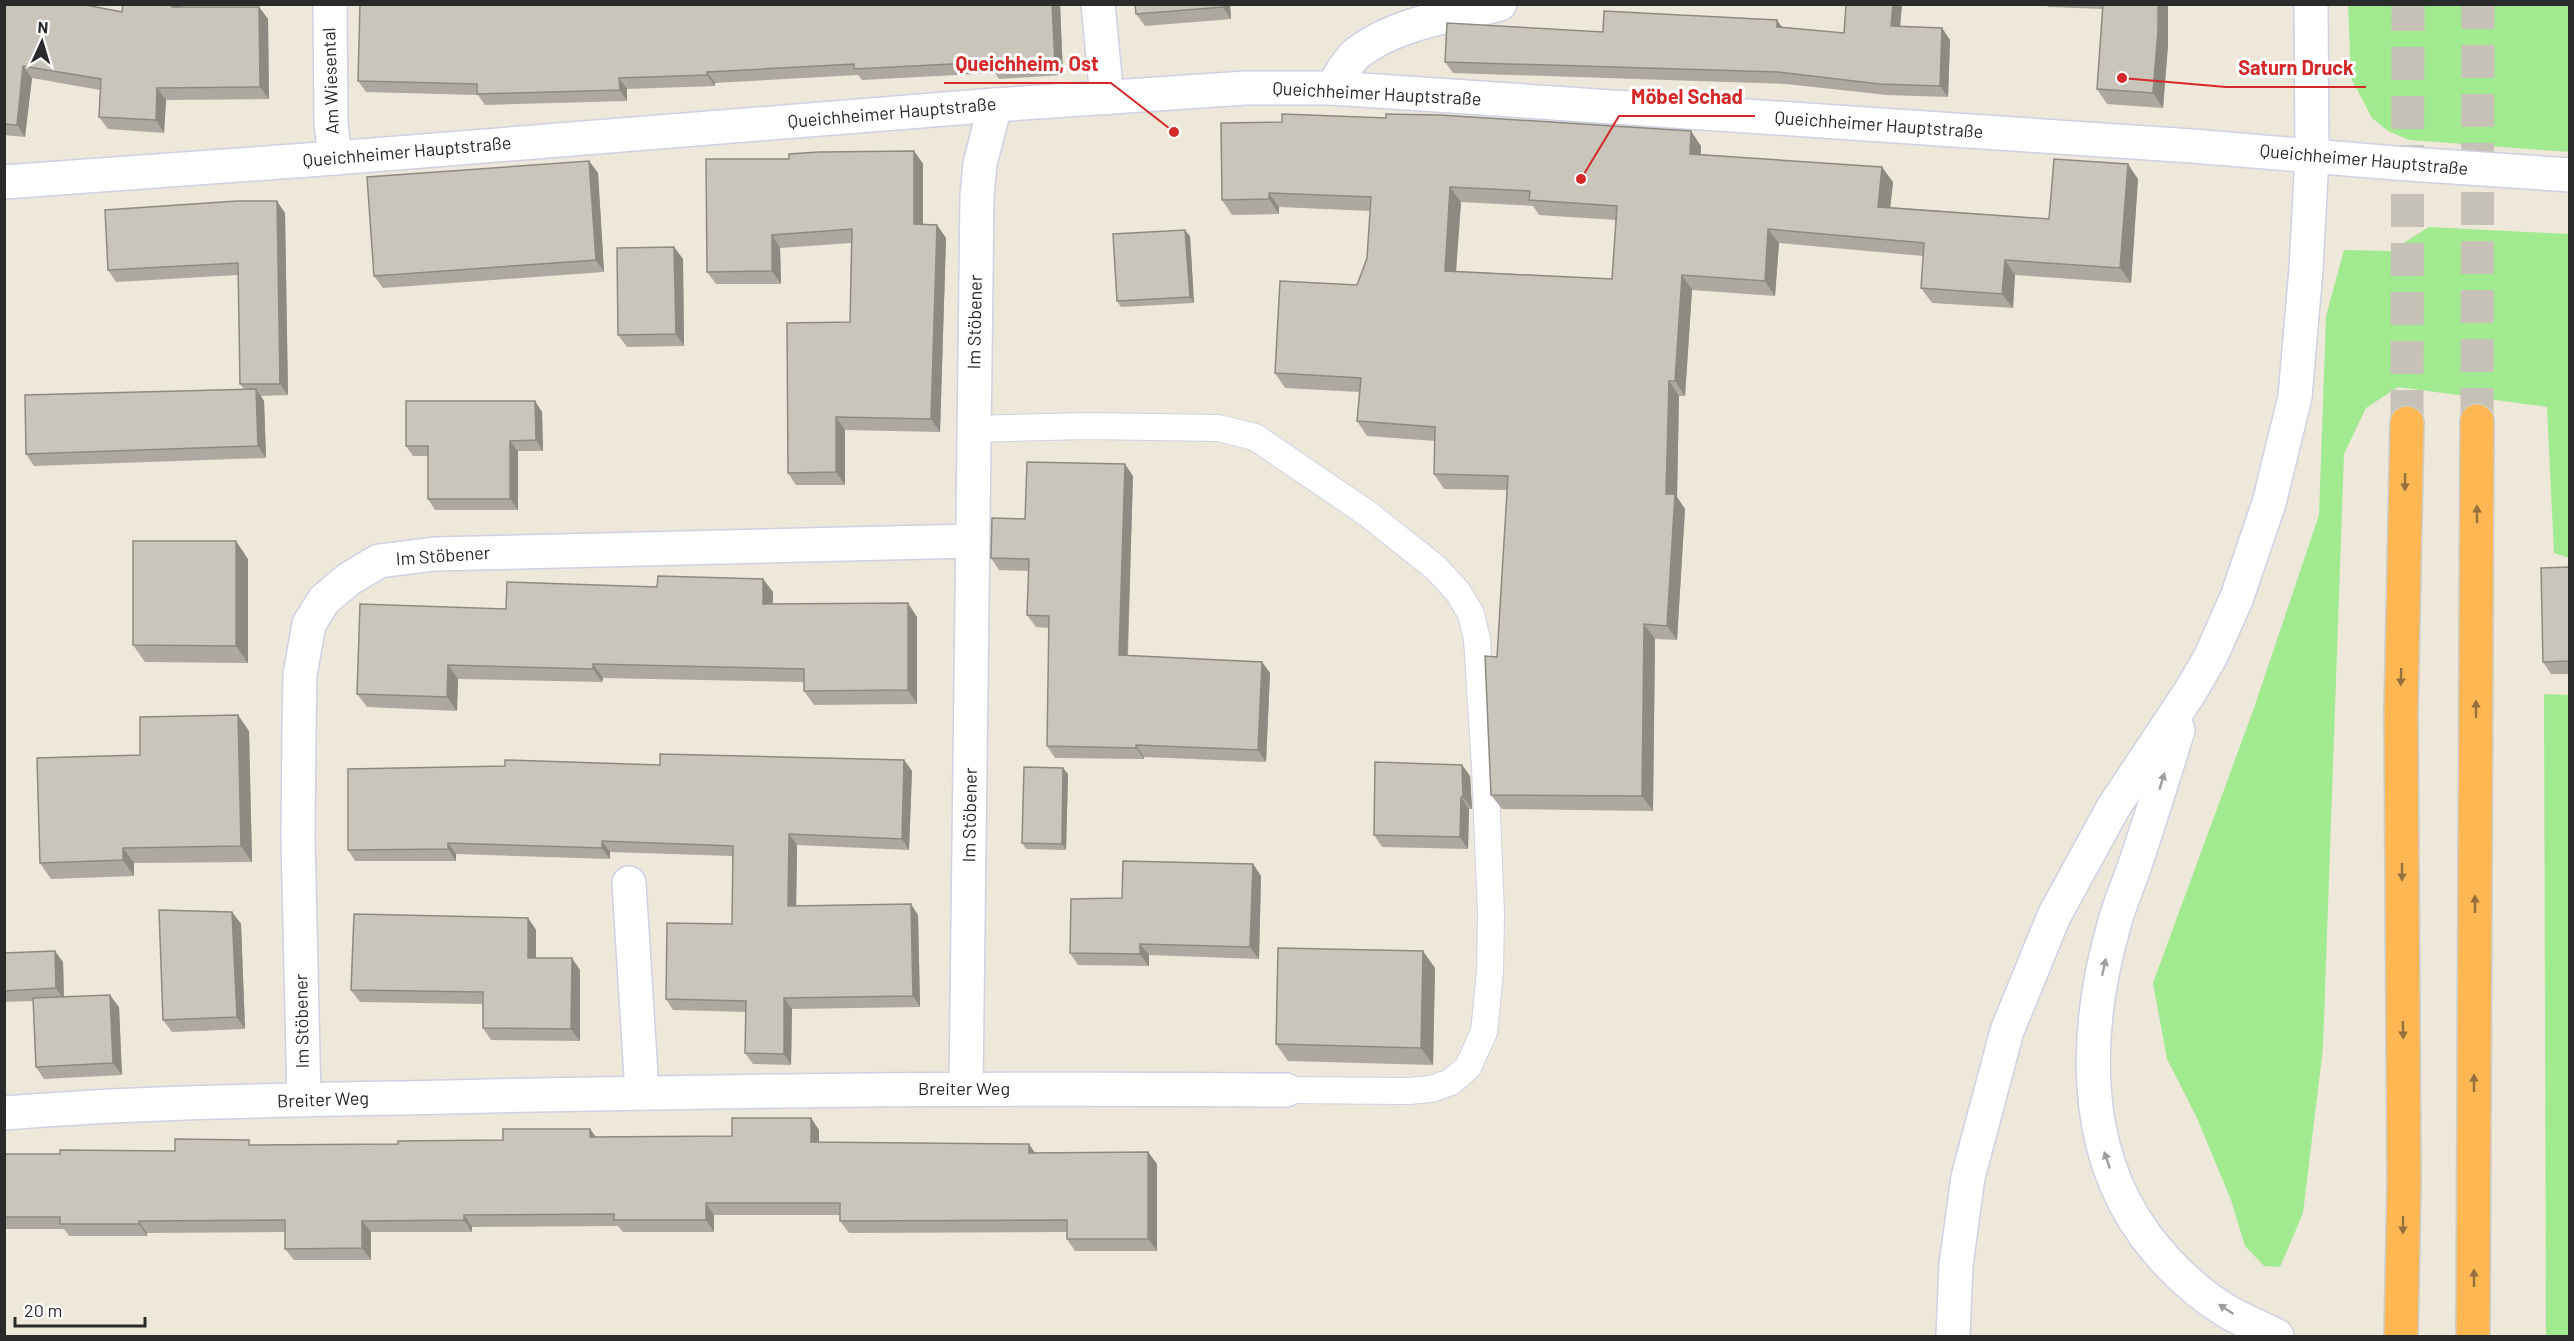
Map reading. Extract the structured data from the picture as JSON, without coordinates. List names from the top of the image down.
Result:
{
  "streets": {
    "street": [
      "Am Wiesental",
      "Queichheimer Hauptstraße",
      "Im Stöbener",
      "Breiter Weg"
    ]
  },
  "crossings": [
    ["Am Wiesental", "Queichheimer Hauptstraße"],
    ["Queichheimer Hauptstraße", "Im Stöbener"],
    ["Im Stöbener", "Breiter Weg"]
  ],
  "places": ["Saturn Druck", "Queichheim, Ost", "Möbel Schad"],
  "scale_bar": "20 m",
  "north": "top"
}
